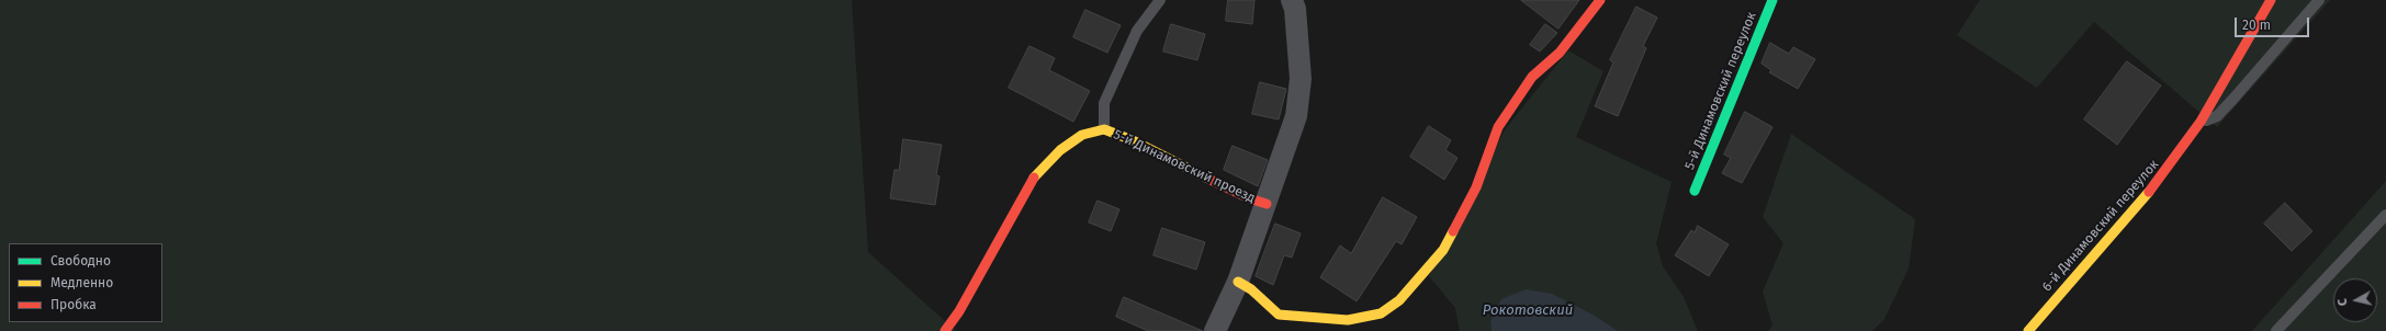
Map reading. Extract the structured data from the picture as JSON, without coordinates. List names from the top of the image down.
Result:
{
  "streets": {
    "street": ["5-й Динамовский переулок", "5-й Динамовский проезд", "6-й Динамовский переулок"]
  },
  "water": ["Рокотовский"],
  "legend": ["Свободно", "Медленно", "Пробка"],
  "scale_bar": "20 m",
  "north": "left"
}
